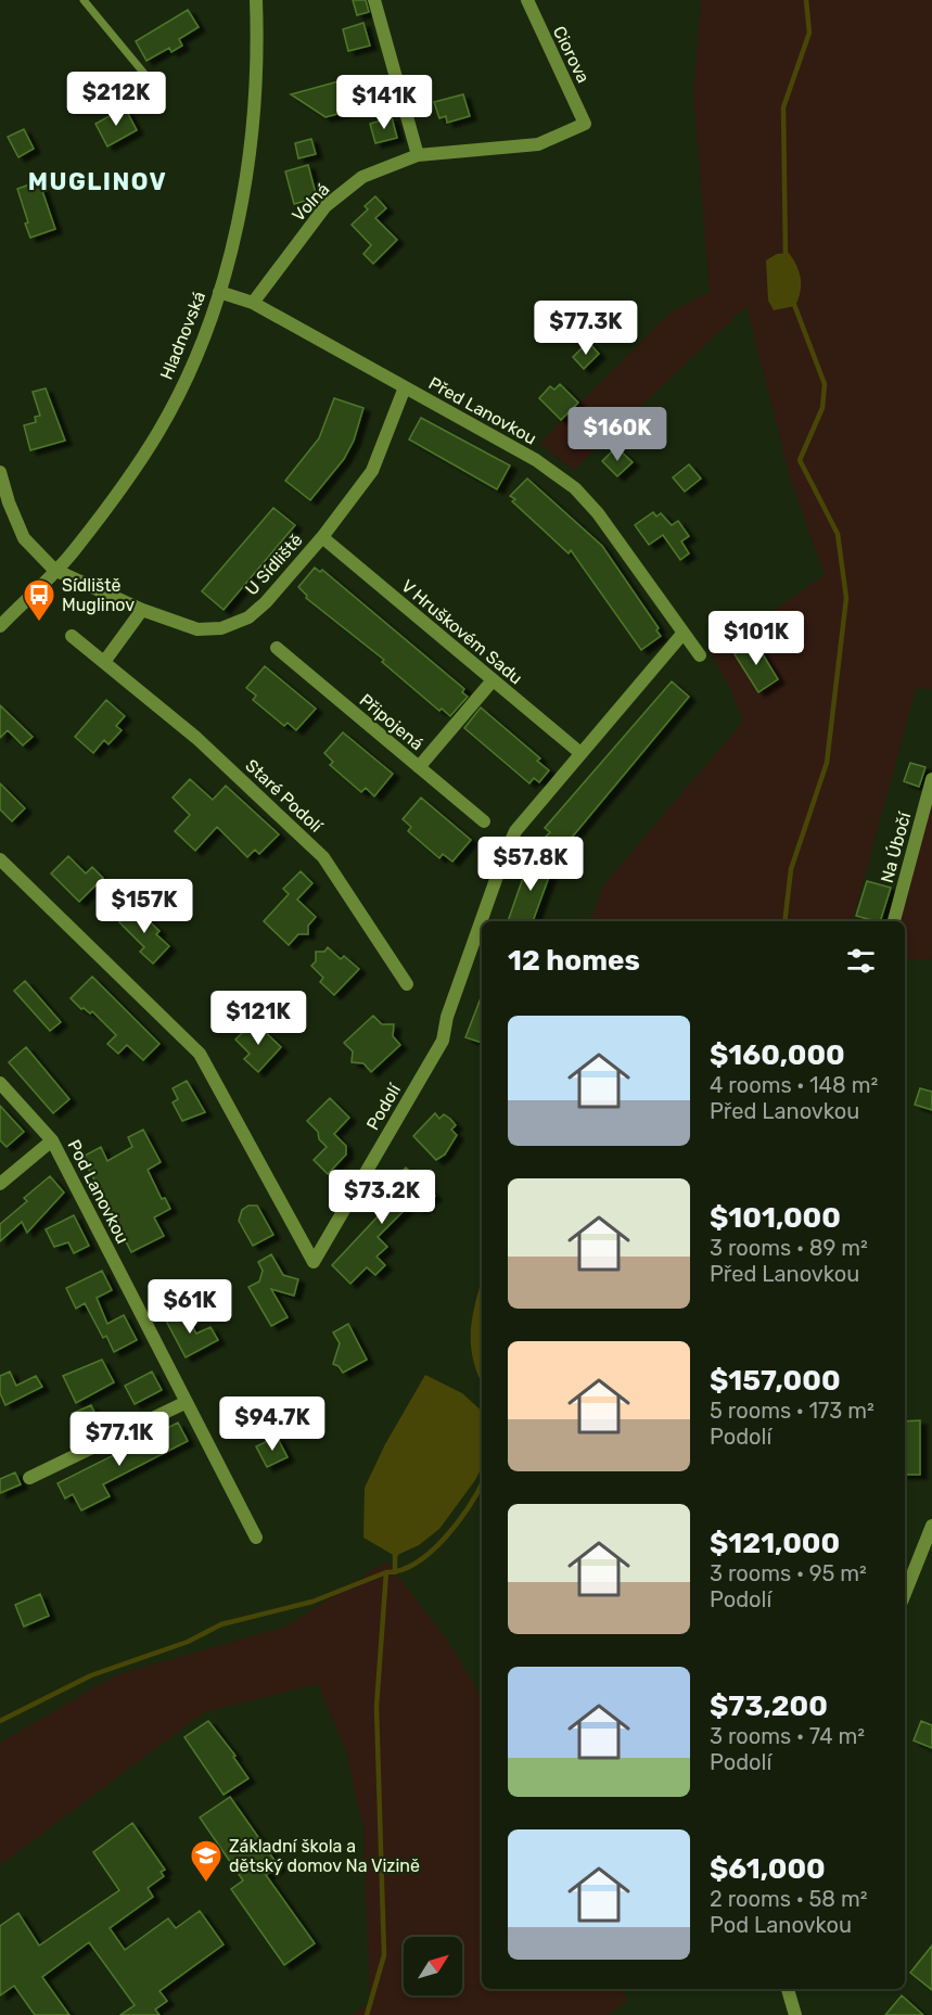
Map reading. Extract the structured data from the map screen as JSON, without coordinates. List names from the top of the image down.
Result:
{
  "streets": {
    "street": [
      "Ciorova",
      "Volná",
      "Hladnovská",
      "Před Lanovkou",
      "U Sídliště",
      "V Hruškovém Sadu",
      "Připojená",
      "Staré Podolí",
      "Na Úbočí",
      "Podolí",
      "Pod Lanovkou"
    ]
  },
  "crossings": [
    ["Ciorova", "Volná"],
    ["Volná", "Před Lanovkou"],
    ["Hladnovská", "Před Lanovkou"],
    ["Hladnovská", "U Sídliště"],
    ["Před Lanovkou", "U Sídliště"],
    ["Před Lanovkou", "Podolí"],
    ["U Sídliště", "V Hruškovém Sadu"],
    ["V Hruškovém Sadu", "Podolí"]
  ],
  "districts": ["MUGLINOV"],
  "places": {
    "bus stop": ["Sídliště Muglinov"],
    "school or university": ["Základní škola a dětský domov Na Vizině"]
  },
  "north": "top right",
  "page": {
    "price": [
      "$212K",
      "$141K",
      "$77.3K",
      "$160K",
      "$101K",
      "$57.8K",
      "$157K",
      "$121K",
      "$73.2K",
      "$61K",
      "$94.7K",
      "$77.1K"
    ],
    "heading": "12 homes",
    "list": [
      {
        "name": "$160,000",
        "note": "4 rooms · 148 m² · Před Lanovkou"
      },
      {
        "name": "$101,000",
        "note": "3 rooms · 89 m² · Před Lanovkou"
      },
      {
        "name": "$157,000",
        "note": "5 rooms · 173 m² · Podolí"
      },
      {
        "name": "$121,000",
        "note": "3 rooms · 95 m² · Podolí"
      },
      {
        "name": "$73,200",
        "note": "3 rooms · 74 m² · Podolí"
      },
      {
        "name": "$61,000",
        "note": "2 rooms · 58 m² · Pod Lanovkou"
      }
    ]
  }
}
